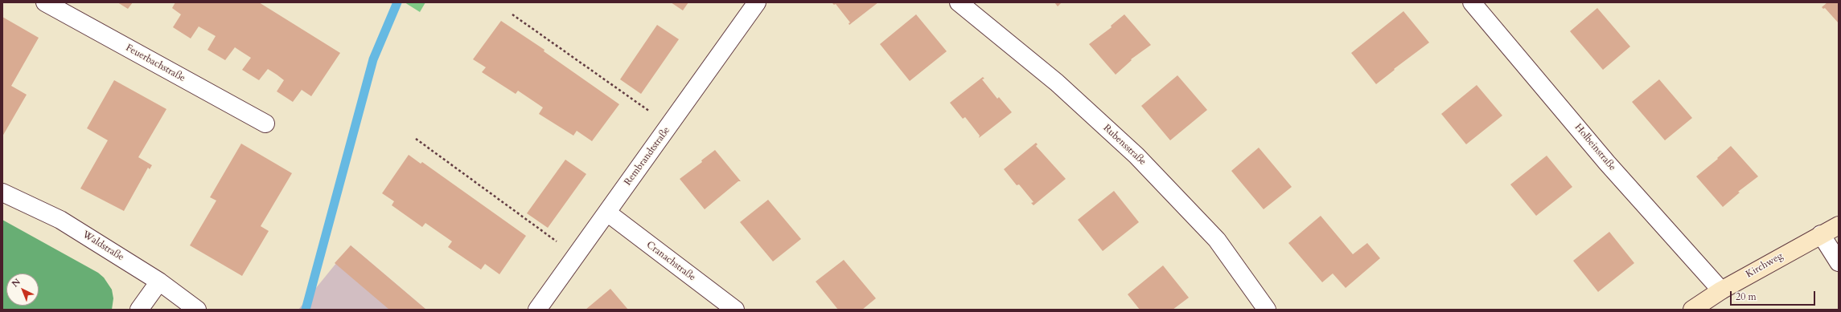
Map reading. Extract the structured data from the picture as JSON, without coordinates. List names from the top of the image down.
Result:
{
  "streets": {
    "street": [
      "Feuerbachstraße",
      "Rubensstraße",
      "Holbeinstraße",
      "Rembrandtstraße",
      "Waldstraße",
      "Cranachstraße",
      "Kirchweg"
    ]
  },
  "crossings": [
    ["Holbeinstraße", "Kirchweg"],
    ["Rembrandtstraße", "Cranachstraße"]
  ],
  "scale_bar": "20 m",
  "north": "top left"
}
